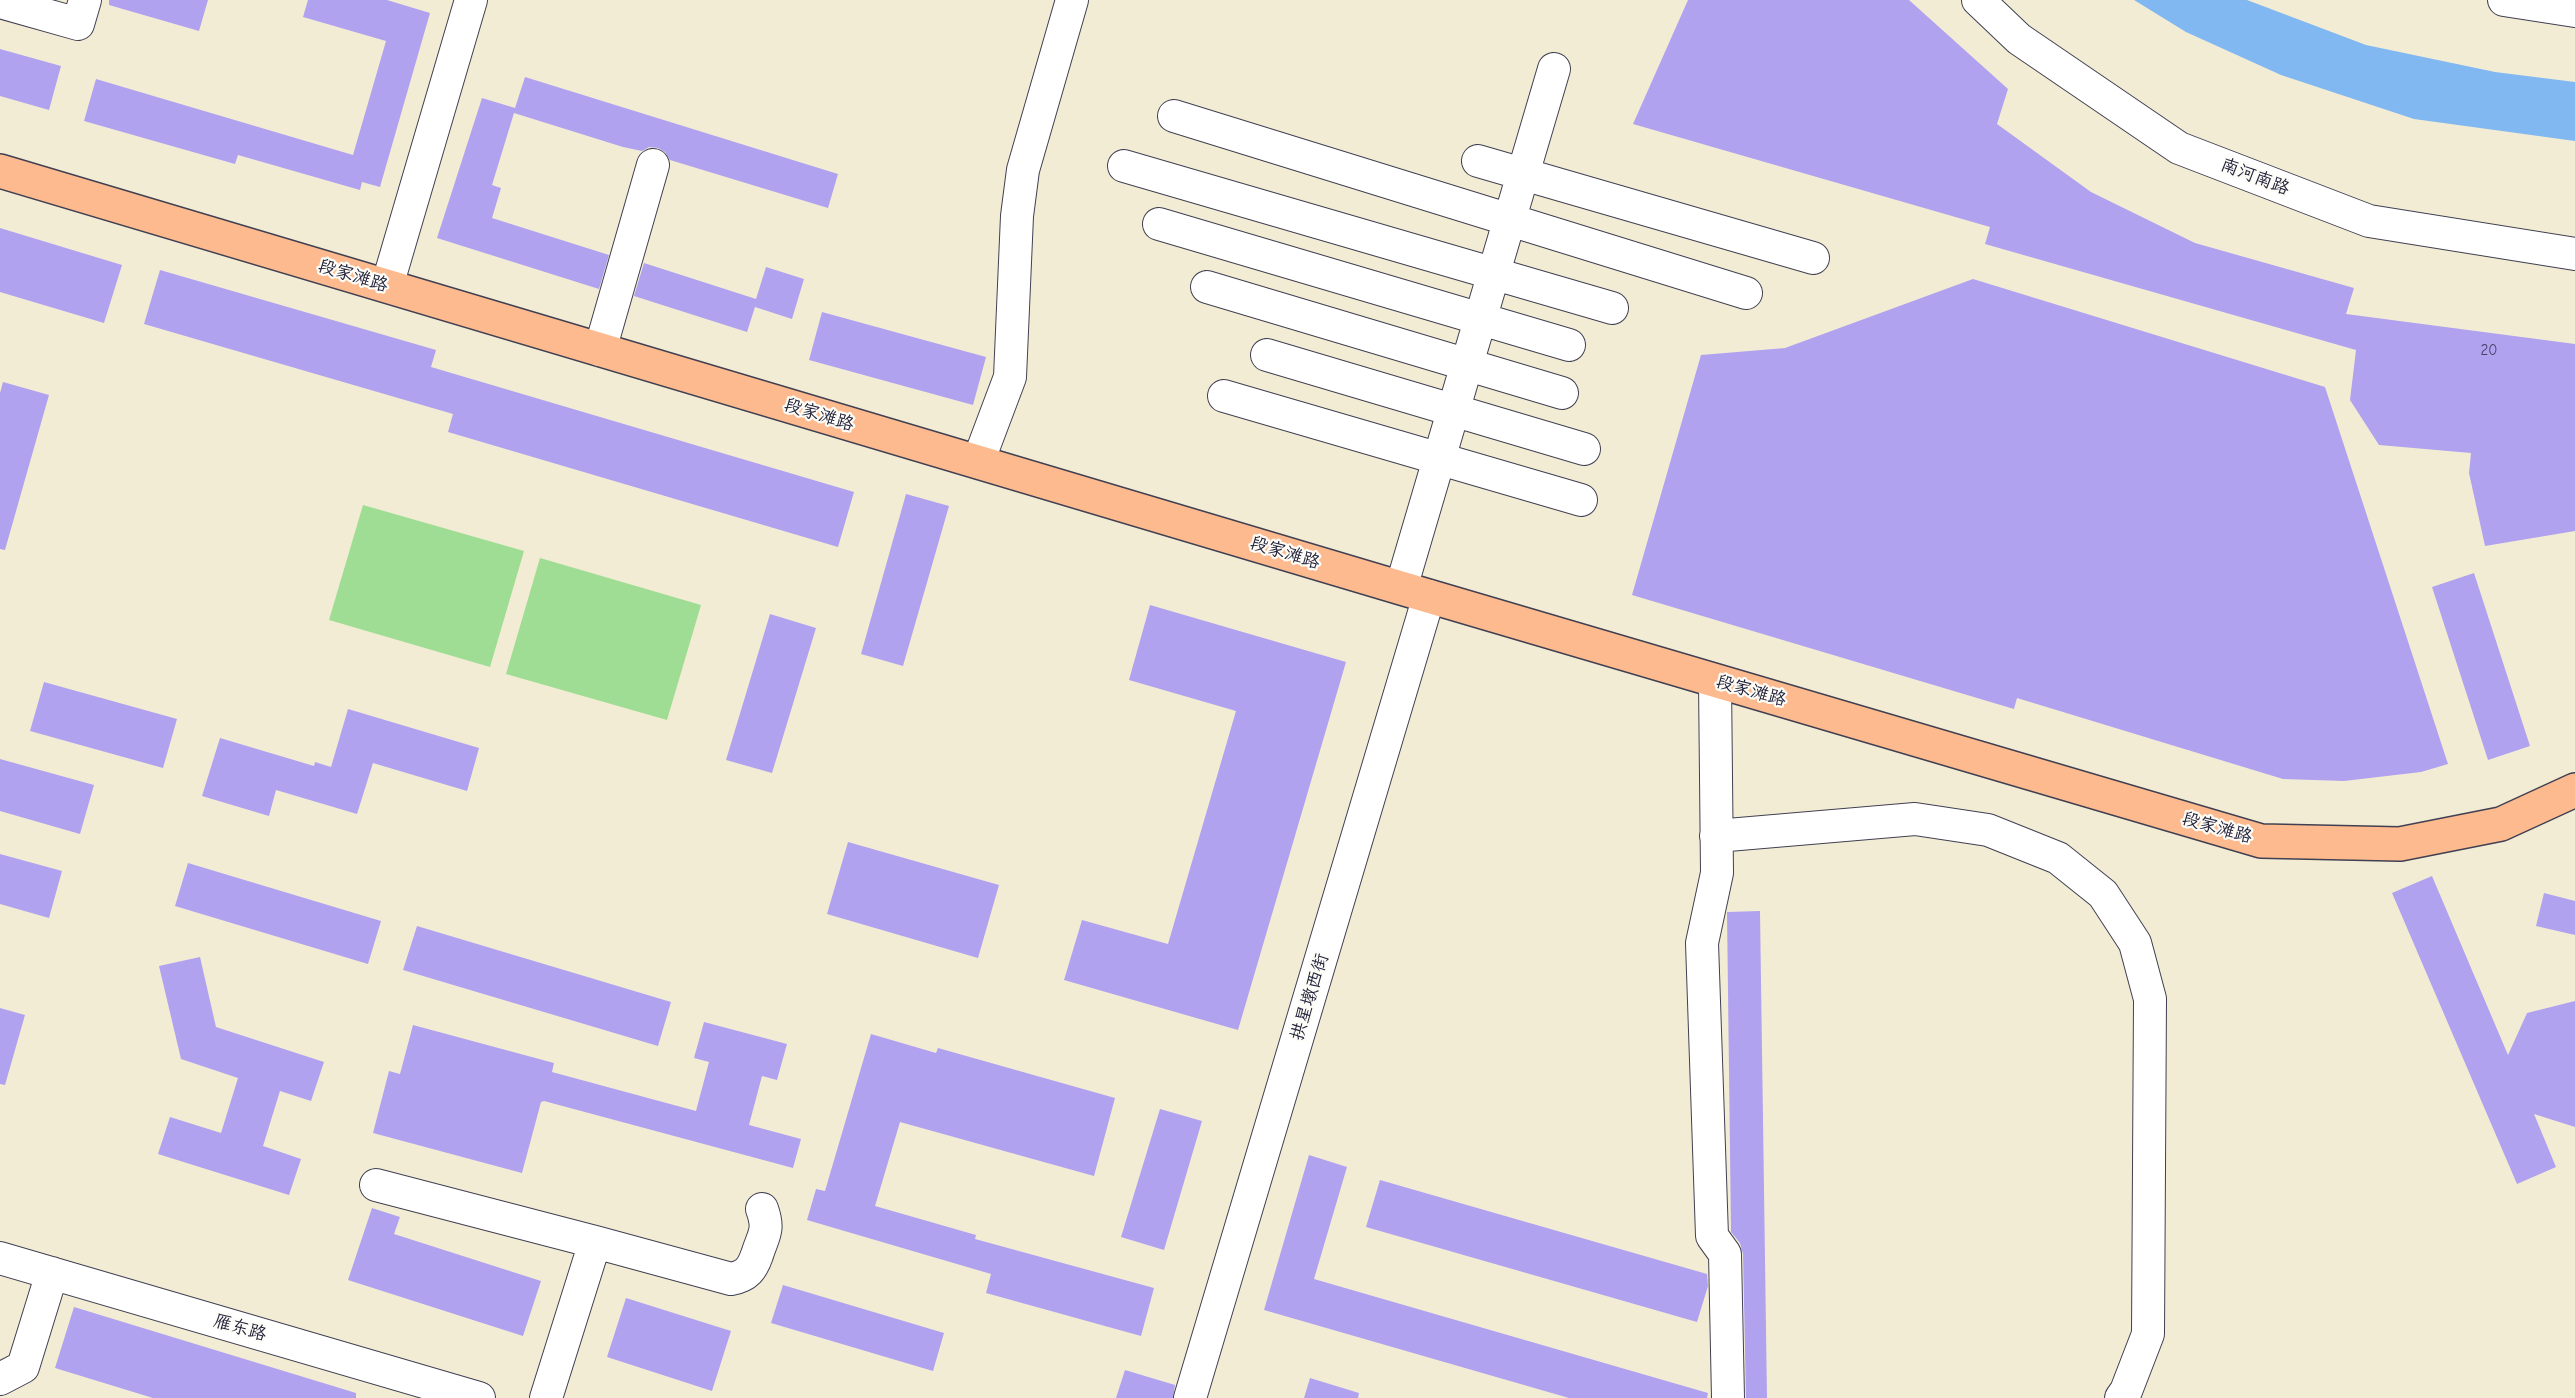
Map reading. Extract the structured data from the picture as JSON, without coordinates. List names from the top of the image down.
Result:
{
  "streets": {
    "main road": ["段家滩路"],
    "street": ["南河南路", "拱星墩西街", "雁东路"]
  },
  "crossings": [
    ["段家滩路", "拱星墩西街"]
  ],
  "house_numbers": ["20"]
}
